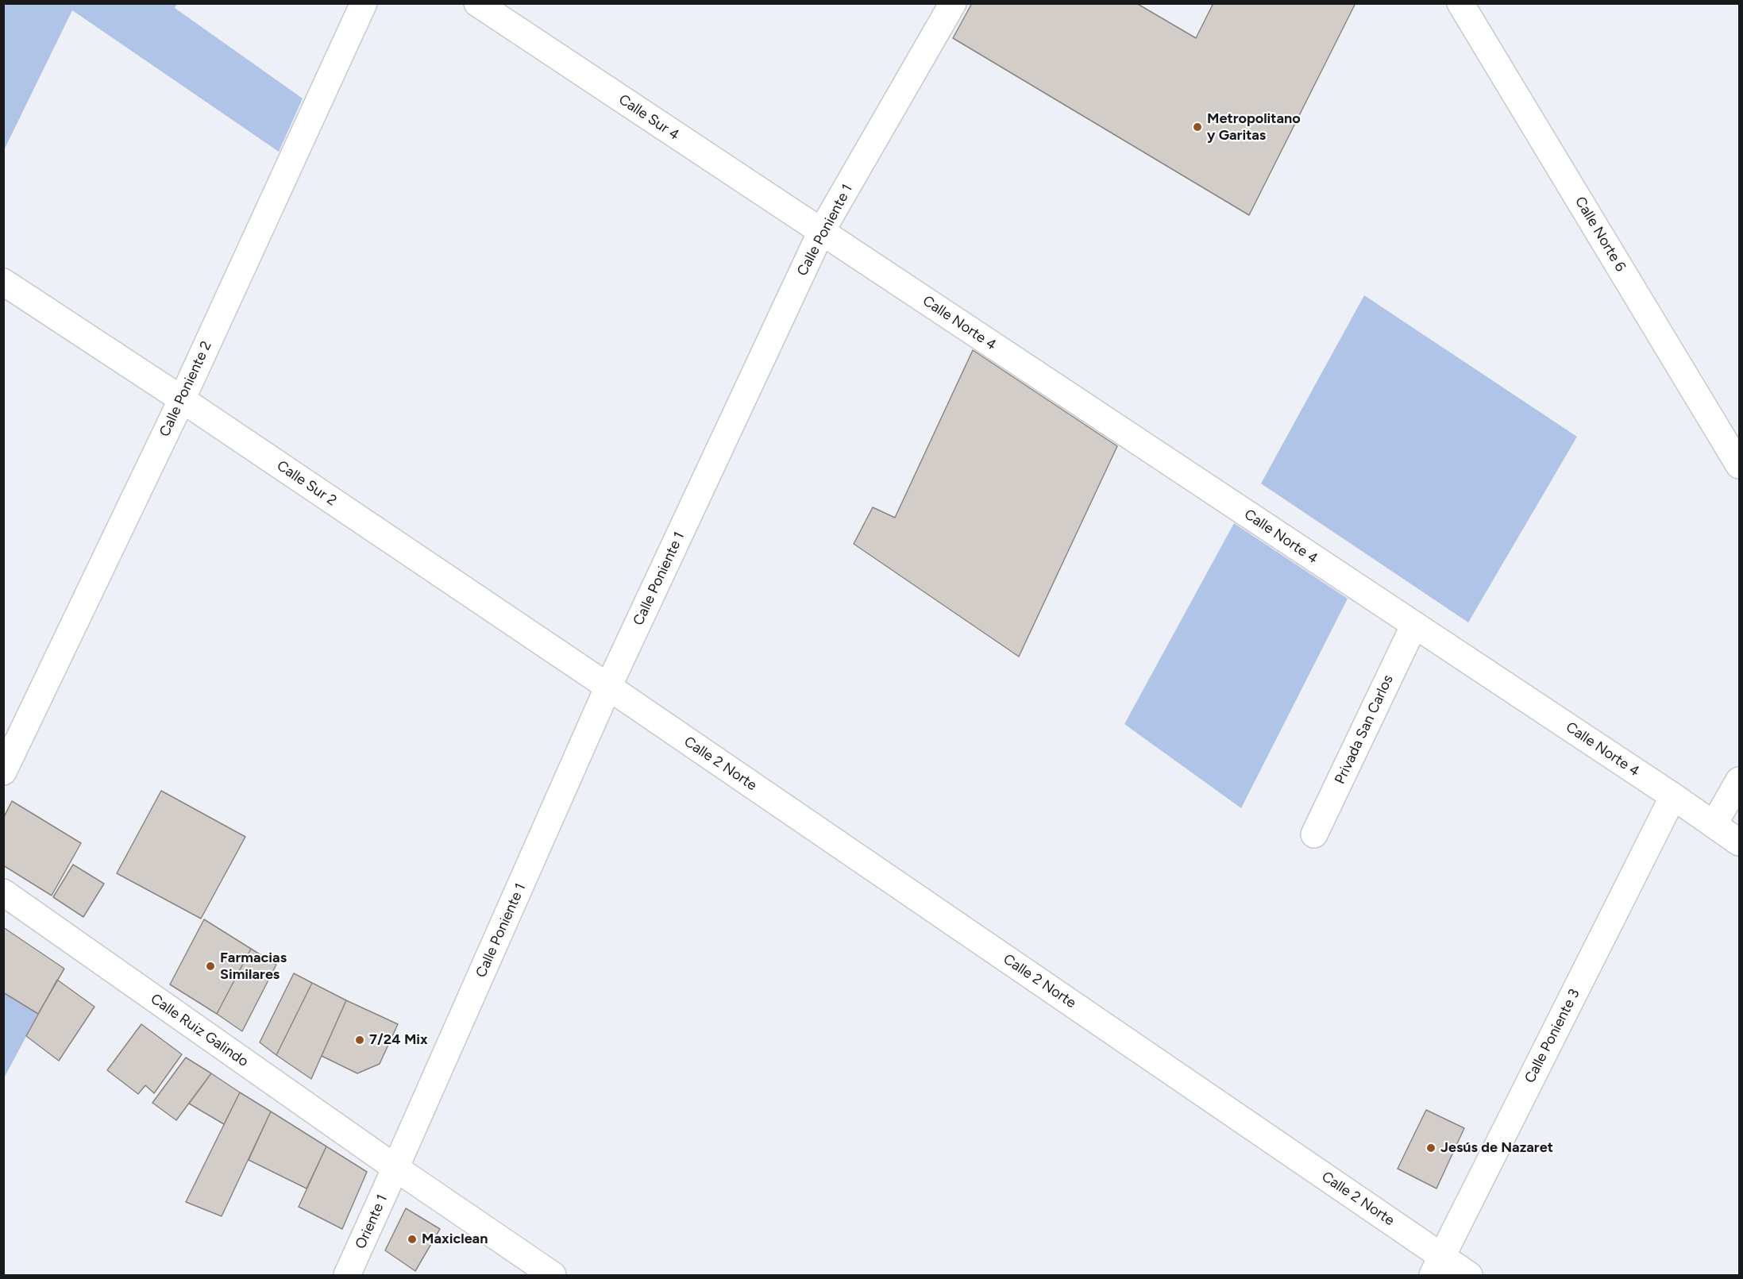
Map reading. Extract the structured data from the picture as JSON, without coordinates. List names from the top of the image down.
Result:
{
  "streets": {
    "street": [
      "Calle Sur 4",
      "Calle Poniente 1",
      "Calle Norte 6",
      "Calle Norte 4",
      "Calle Poniente 2",
      "Calle Sur 2",
      "Privada San Carlos",
      "Calle 2 Norte",
      "Calle Ruiz Galindo",
      "Calle Poniente 3",
      "Oriente 1"
    ]
  },
  "crossings": [
    ["Calle Sur 4", "Calle Poniente 1"],
    ["Calle Sur 4", "Calle Norte 4"],
    ["Calle Poniente 1", "Calle Norte 4"],
    ["Calle Poniente 1", "Calle Sur 2"],
    ["Calle Poniente 1", "Calle 2 Norte"],
    ["Calle Poniente 1", "Calle Ruiz Galindo"],
    ["Calle Poniente 1", "Oriente 1"],
    ["Calle Norte 4", "Privada San Carlos"],
    ["Calle Norte 4", "Calle Poniente 3"],
    ["Calle Poniente 2", "Calle Sur 2"],
    ["Calle Sur 2", "Calle 2 Norte"],
    ["Calle 2 Norte", "Calle Poniente 3"],
    ["Calle Ruiz Galindo", "Oriente 1"]
  ],
  "places": [
    "Metropolitano y Garitas",
    "Farmacias Similares",
    "7/24 Mix",
    "Jesús de Nazaret",
    "Maxiclean"
  ]
}
